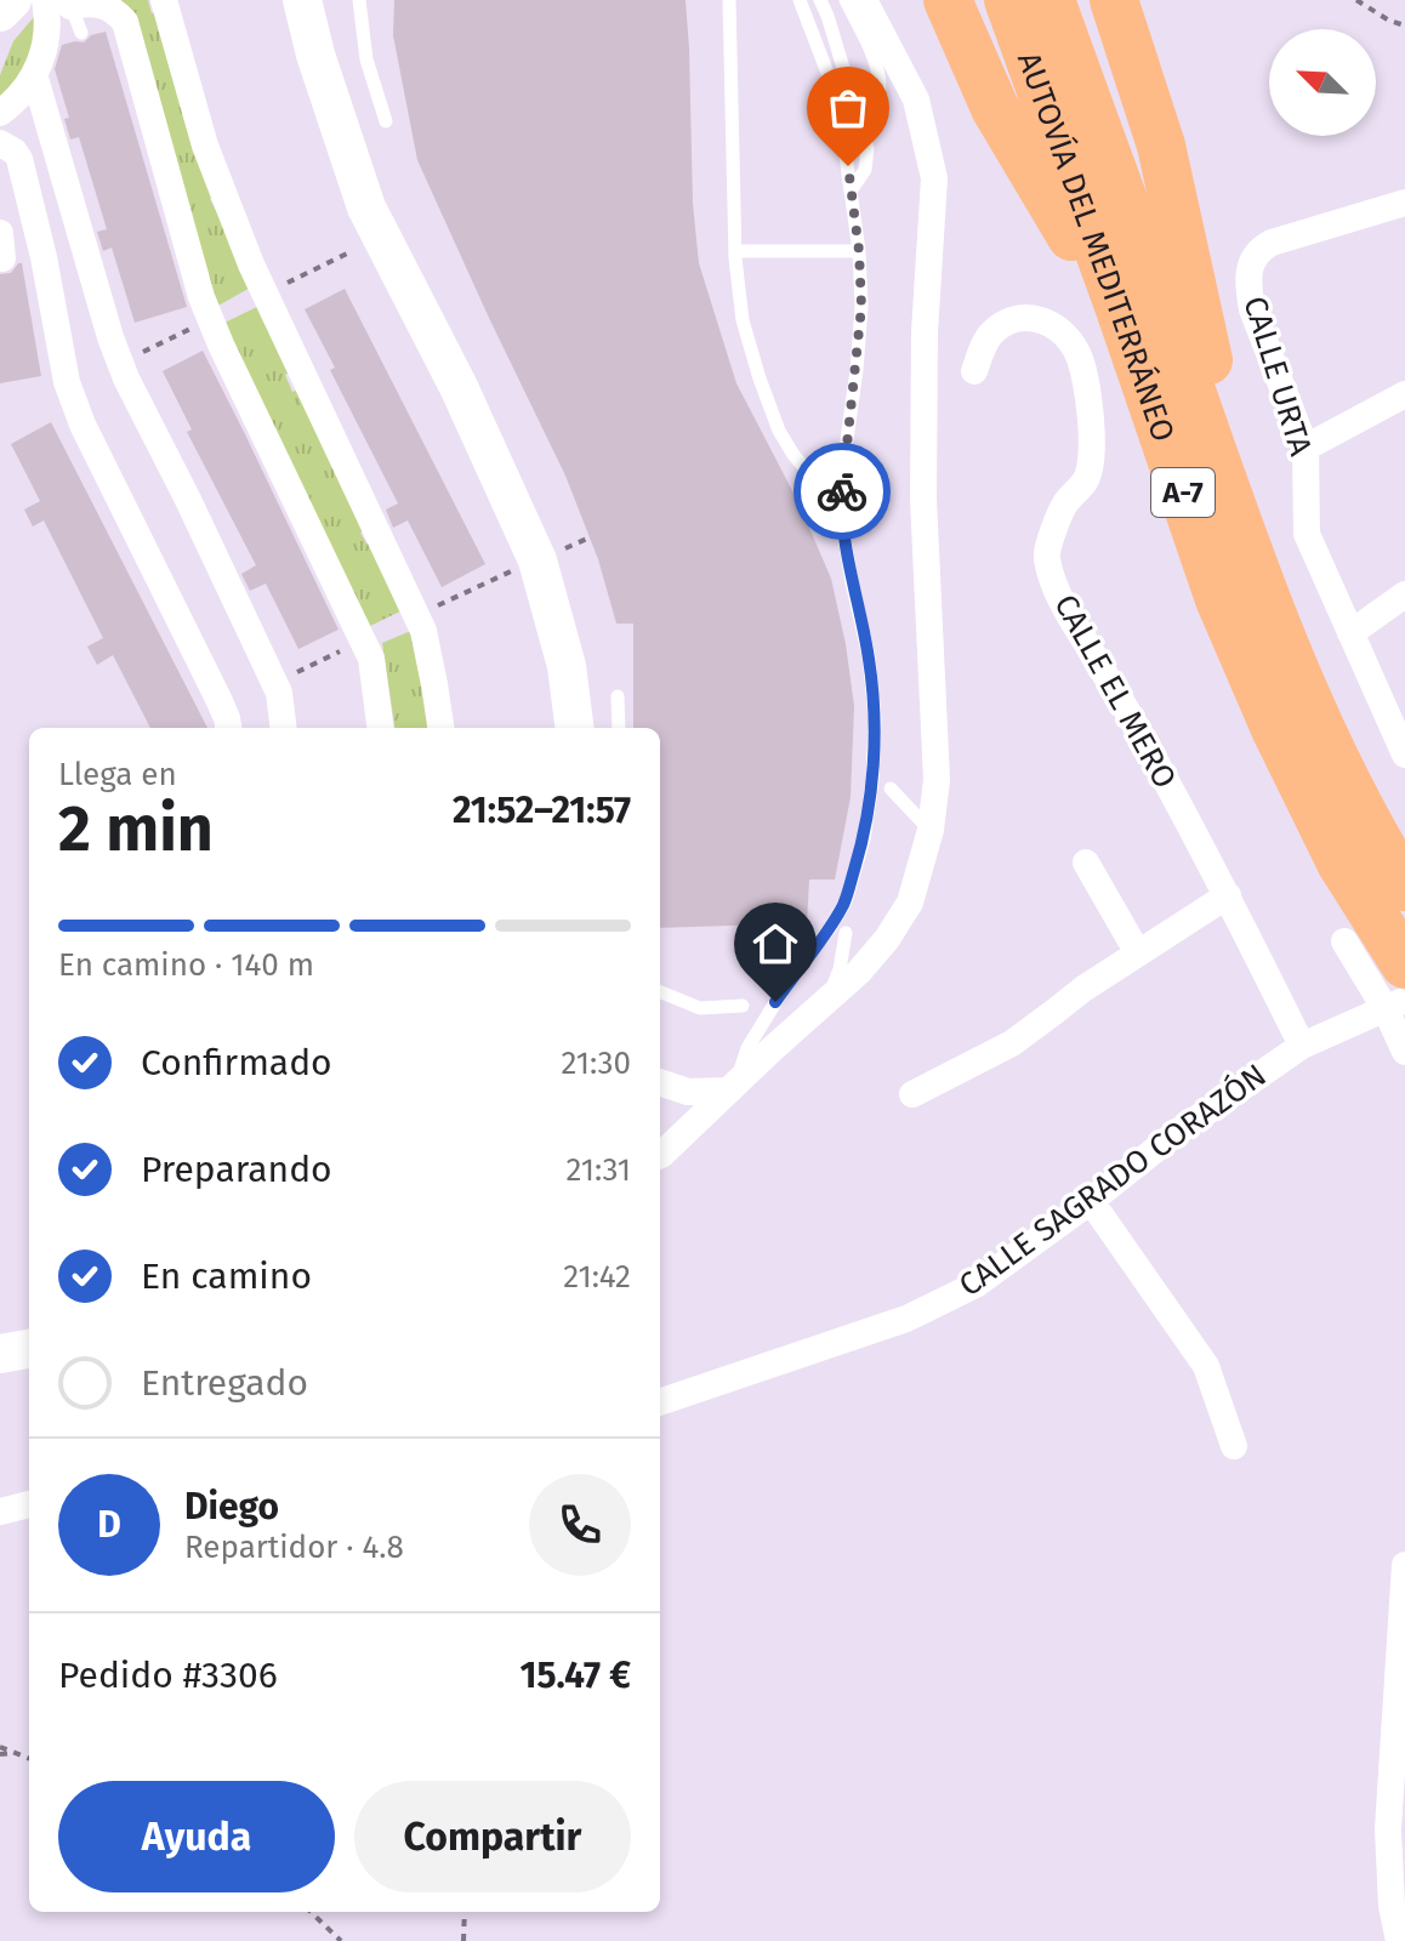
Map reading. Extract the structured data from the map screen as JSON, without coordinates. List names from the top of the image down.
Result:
{
  "streets": {
    "highway": ["AUTOVÍA DEL MEDITERRÁNEO", "A-7"],
    "street": ["CALLE URTA", "CALLE EL MERO", "CALLE SAGRADO CORAZÓN"]
  },
  "crossings": [
    ["AUTOVÍA DEL MEDITERRÁNEO", "CALLE SAGRADO CORAZÓN"],
    ["CALLE EL MERO", "CALLE SAGRADO CORAZÓN"]
  ],
  "north": "top left",
  "page": {
    "heading": ["2 min", "Llega en", "21:52–21:57"],
    "panel": [
      "Diego",
      "Repartidor · 4.8",
      "Pedido #3306",
      "15.47 €"
    ],
    "bar": "En camino · 140 m",
    "list": [
      ["Confirmado", "21:30"],
      ["Preparando", "21:31"],
      ["En camino", "21:42"],
      "Entregado"
    ],
    "round": "D",
    "buttons": ["Ayuda", "Compartir"]
  }
}
